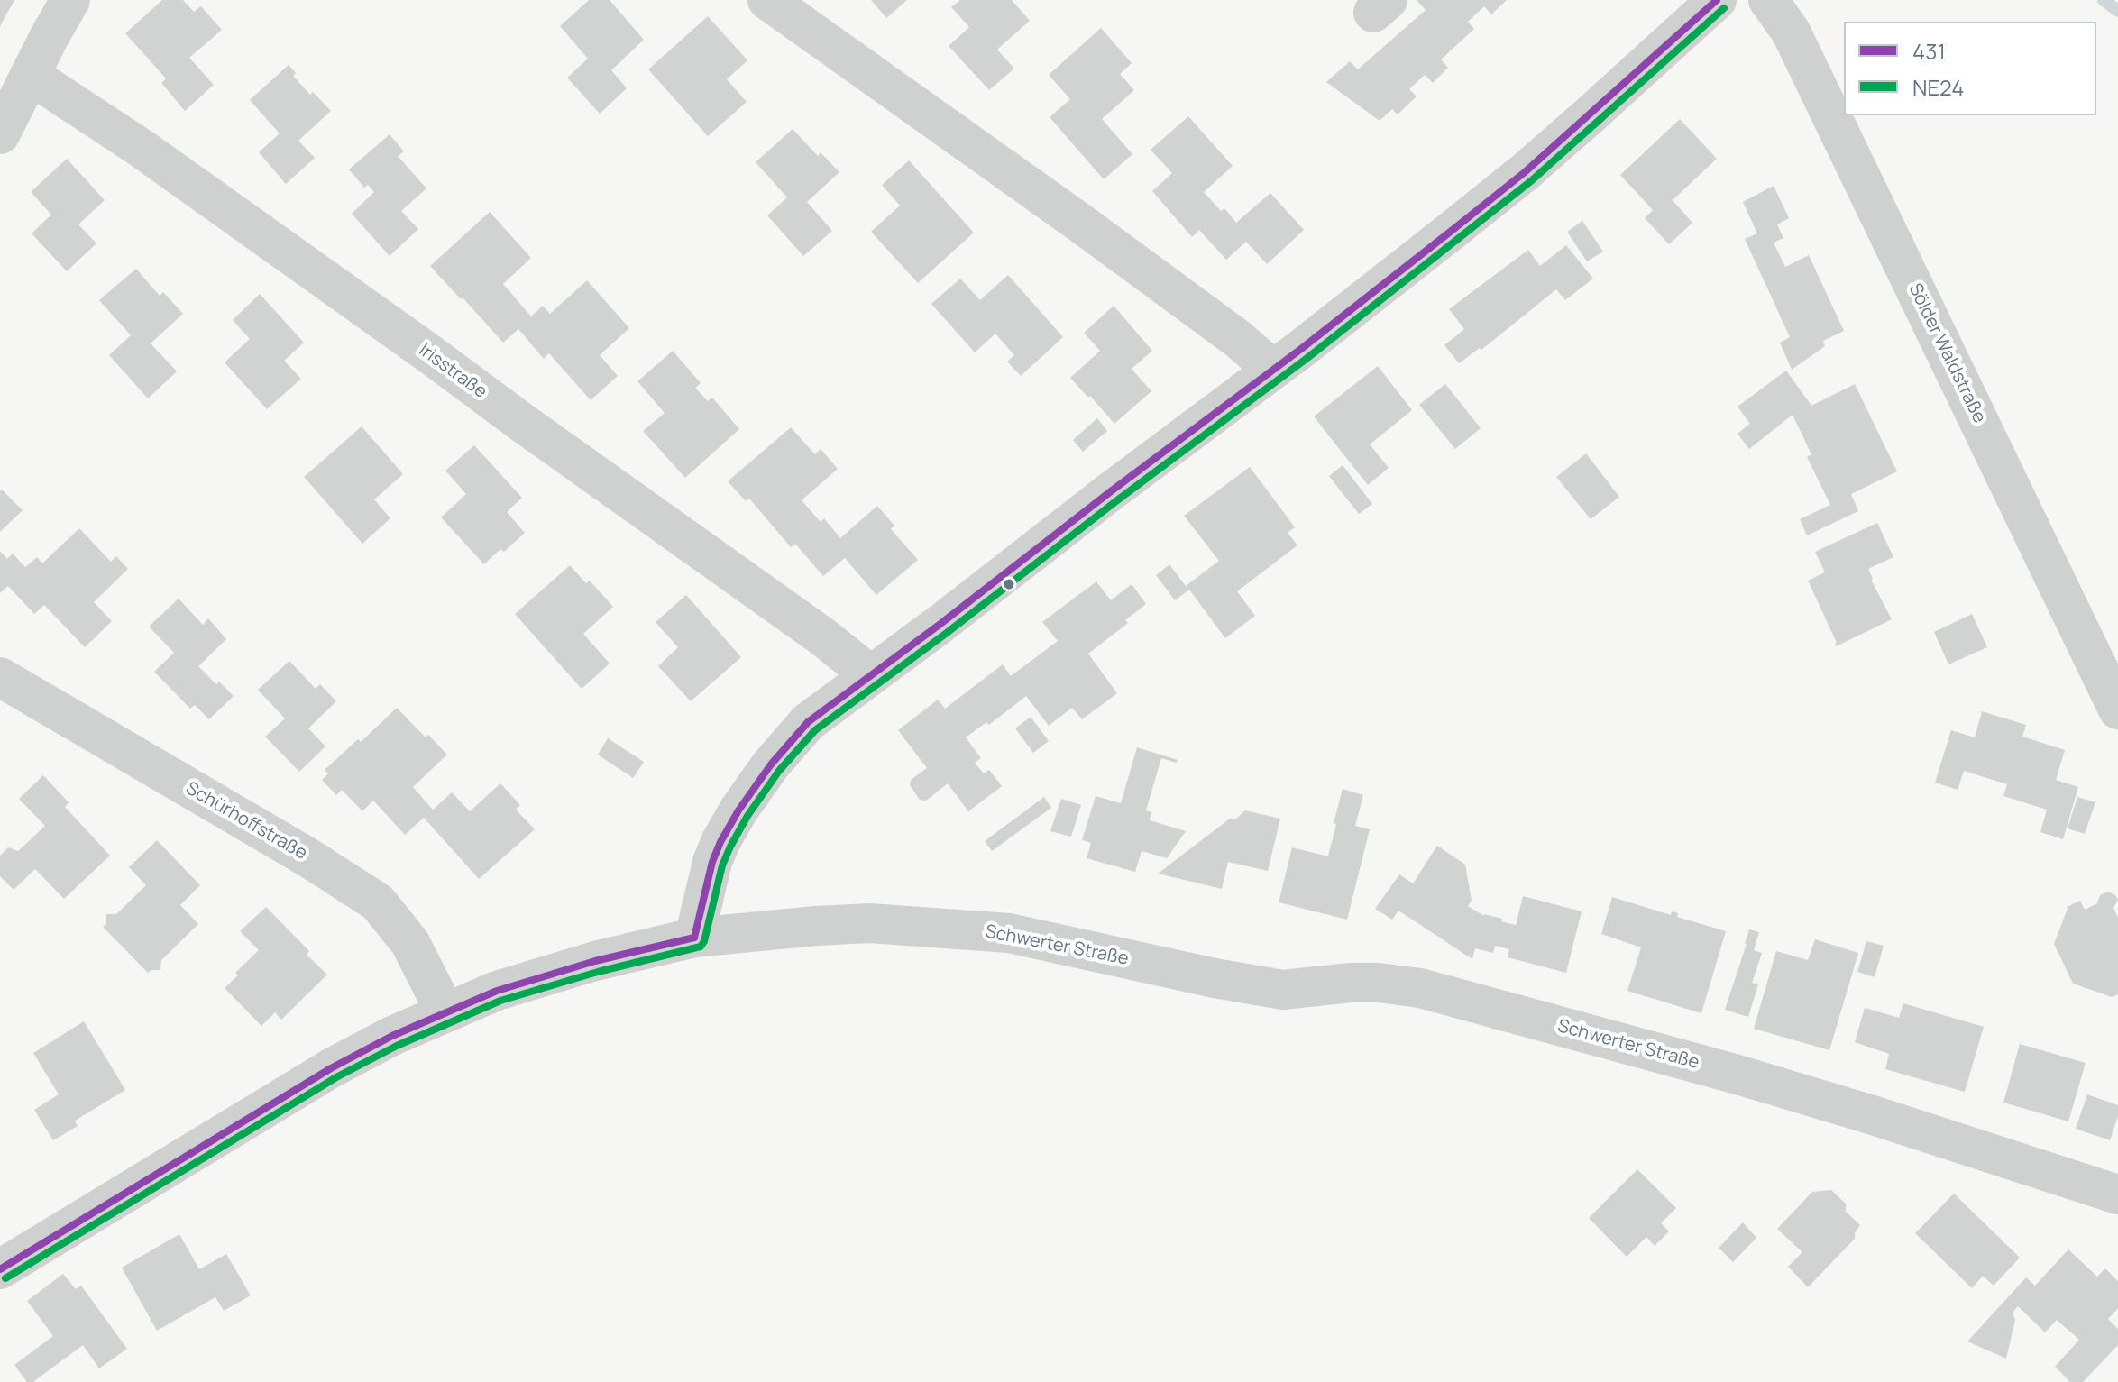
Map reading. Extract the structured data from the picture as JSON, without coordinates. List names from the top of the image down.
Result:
{
  "streets": {
    "street": [
      "Sölder Waldstraße",
      "Irisstraße",
      "Schürhoffstraße",
      "Schwerter Straße"
    ]
  },
  "crossings": [
    ["Schürhoffstraße", "Schwerter Straße"]
  ],
  "lines": ["transit line 431", "transit line NE24"],
  "legend": ["431", "NE24"]
}
